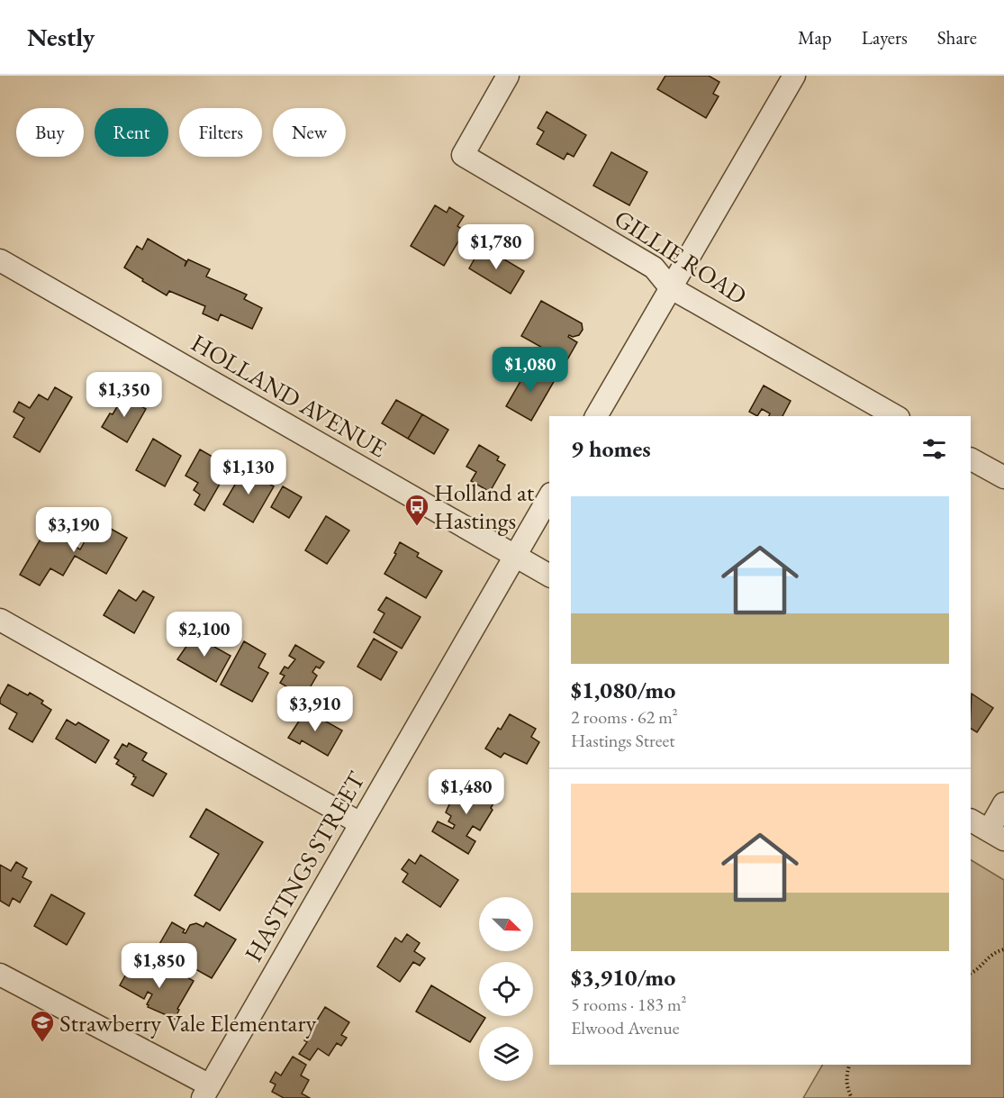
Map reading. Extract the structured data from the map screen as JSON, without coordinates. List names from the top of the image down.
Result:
{
  "streets": {
    "street": ["GILLIE ROAD", "HOLLAND AVENUE", "HASTINGS STREET"]
  },
  "crossings": [
    ["HOLLAND AVENUE", "HASTINGS STREET"]
  ],
  "places": {
    "bus stop": ["Holland at Hastings"],
    "school or university": ["Strawberry Vale Elementary"]
  },
  "north": "bottom right",
  "page": {
    "header": "Nestly",
    "nav": ["Map", "Layers", "Share"],
    "chip": [
      "Buy",
      "Rent",
      "Filters",
      "New"
    ],
    "price": [
      "$1,780",
      "$1,080",
      "$1,350",
      "$1,130",
      "$3,190",
      "$2,100",
      "$3,910",
      "$1,480",
      "$1,850"
    ],
    "heading": "9 homes",
    "list": [
      {
        "name": "$1,080/mo",
        "note": "2 rooms · 62 m² · Hastings Street"
      },
      {
        "name": "$3,910/mo",
        "note": "5 rooms · 183 m² · Elwood Avenue"
      }
    ]
  }
}
